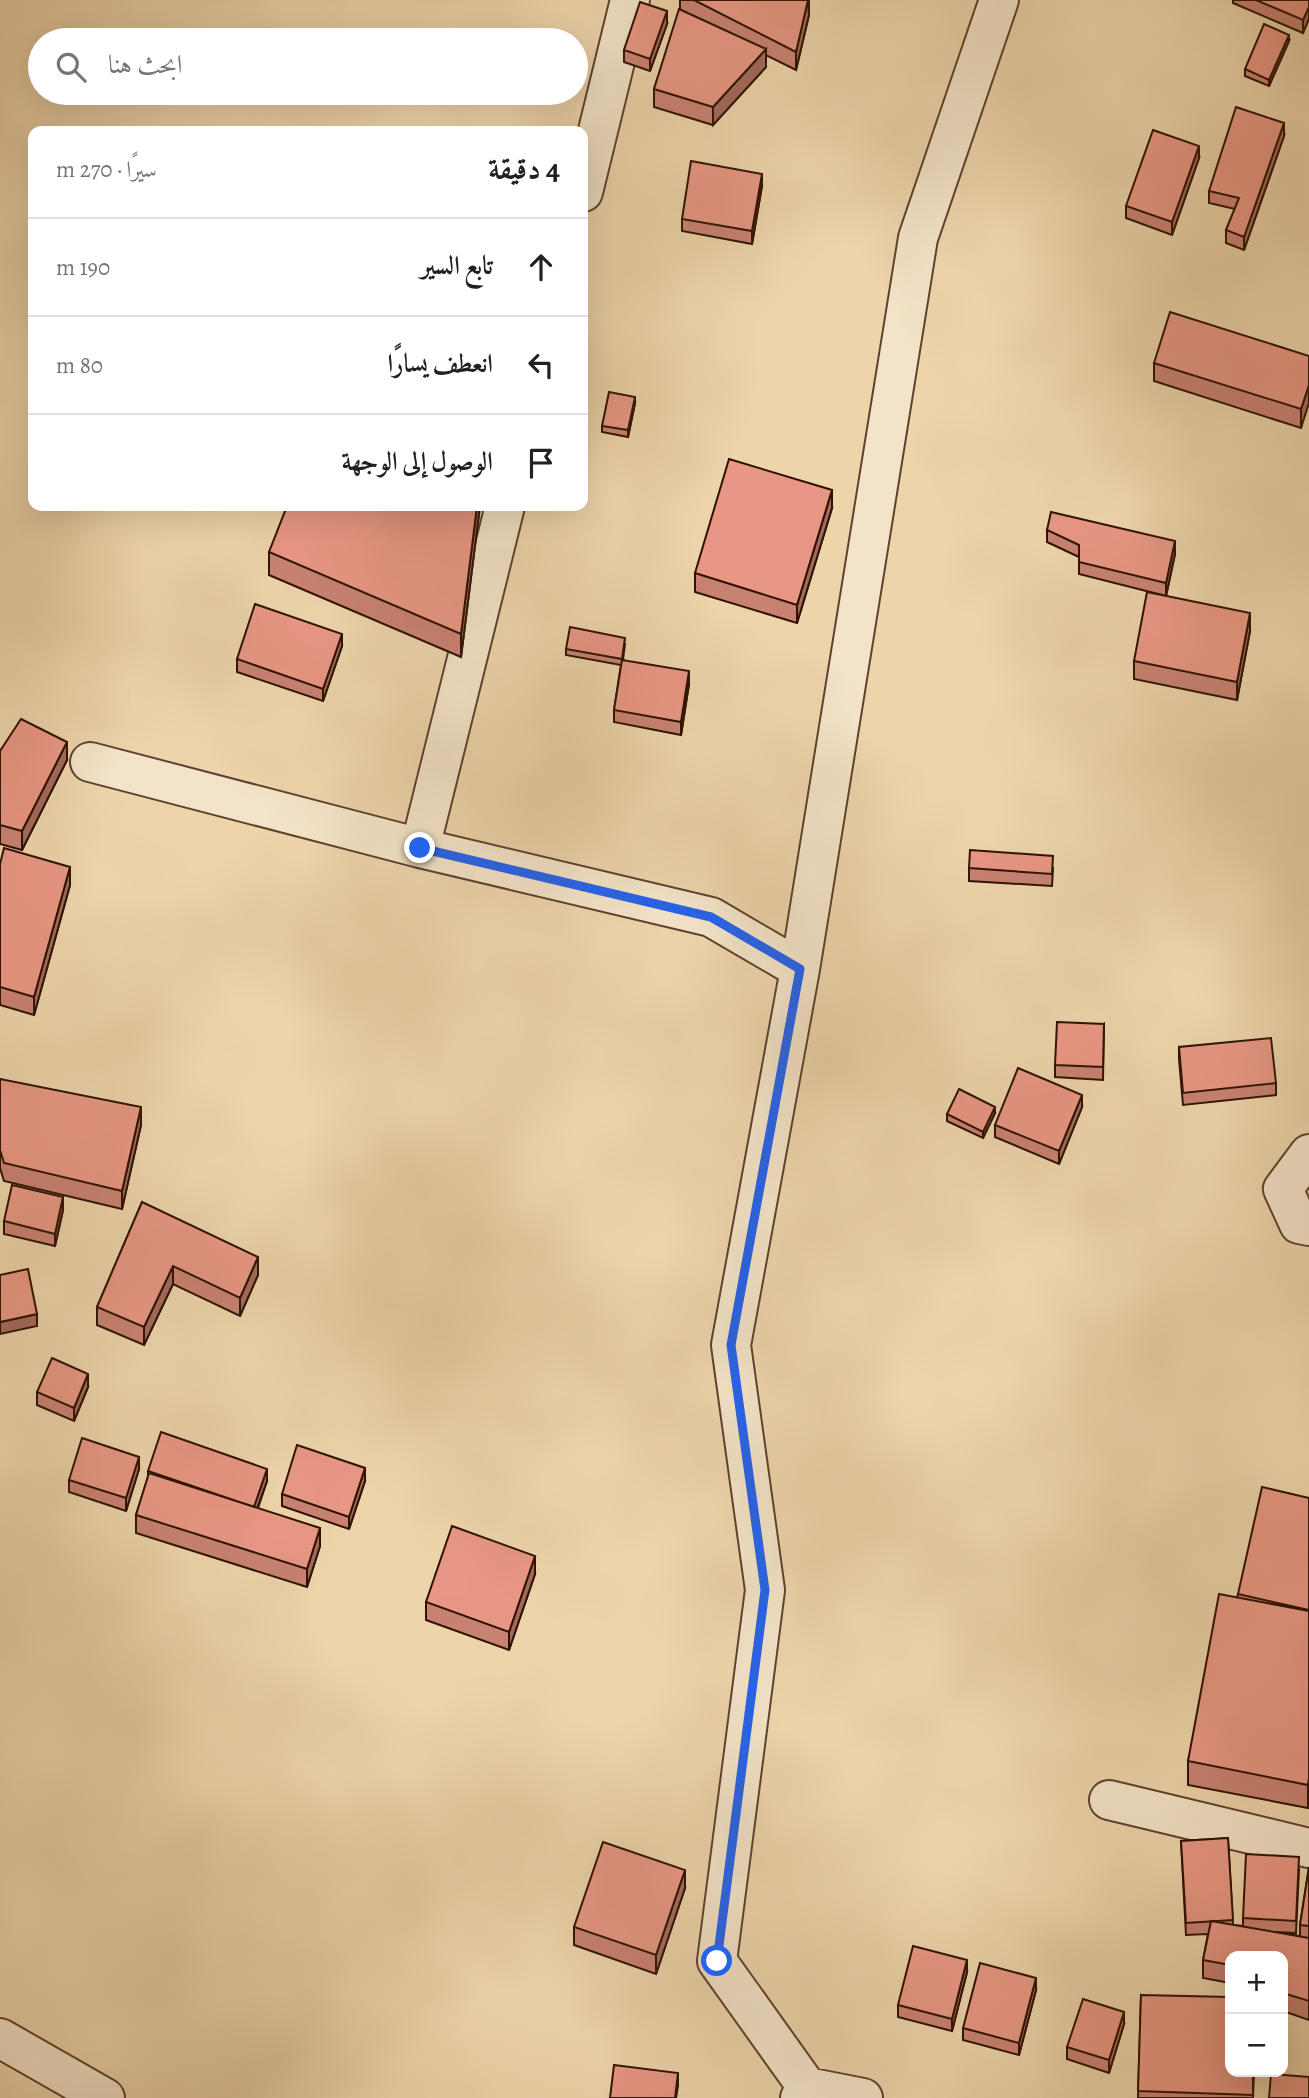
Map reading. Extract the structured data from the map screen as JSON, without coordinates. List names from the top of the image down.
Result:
{
  "page": {
    "search": "ابحث هنا",
    "heading": ["4 دقيقة", "سيرًا · 270 m"],
    "list": [
      ["تابع السير", "190 m"],
      ["انعطف يسارًا", "80 m"],
      "الوصول إلى الوجهة"
    ],
    "map_buttons": ["+", "−"]
  }
}
